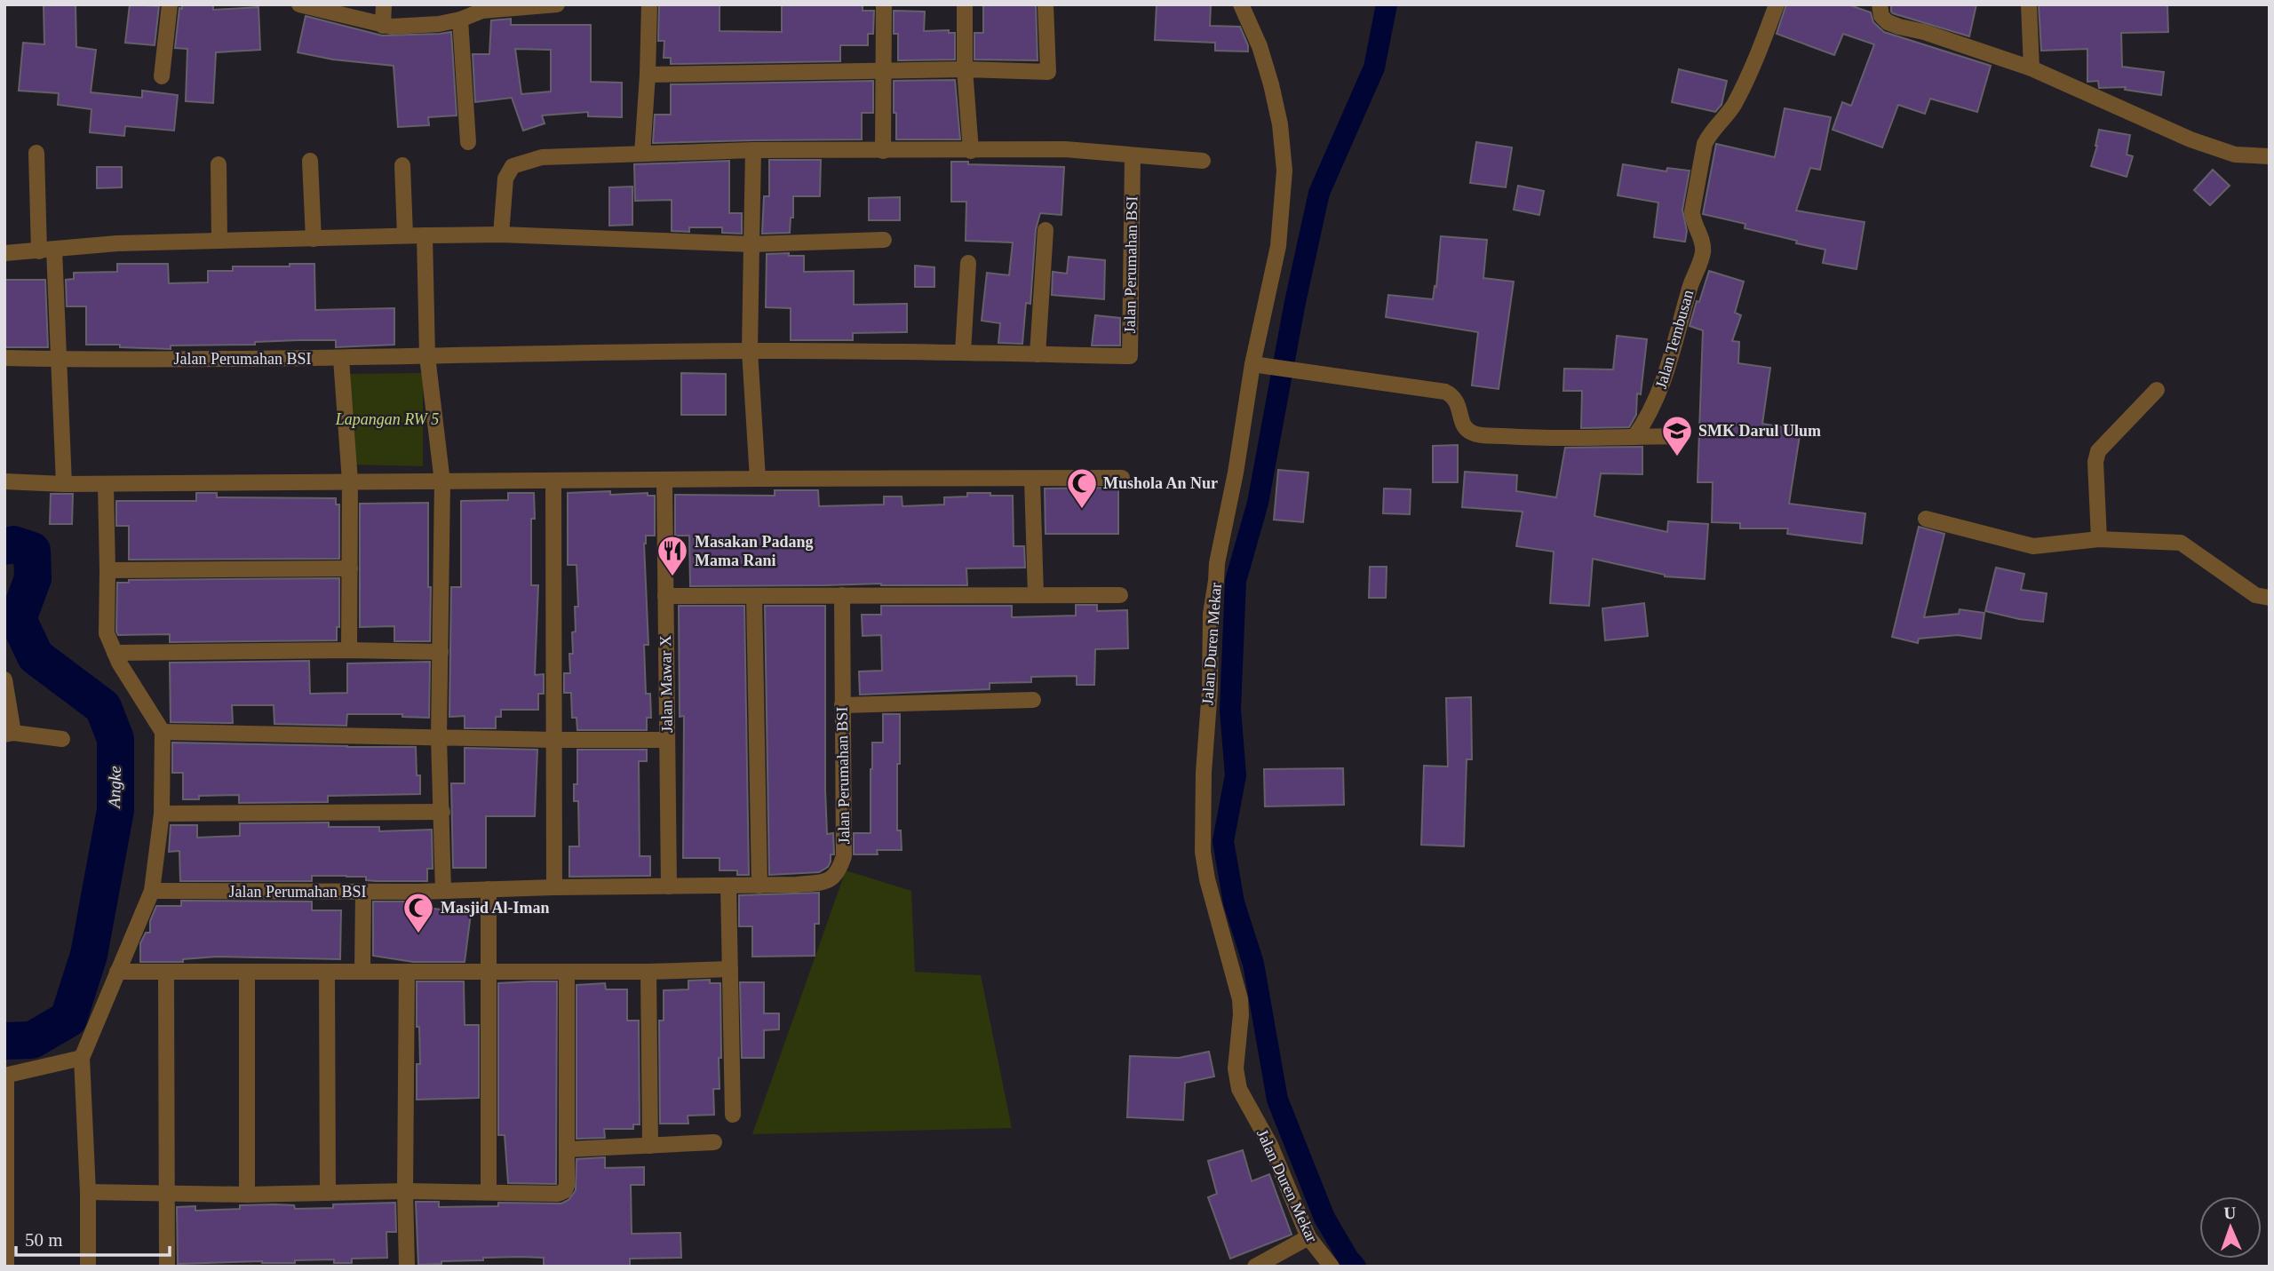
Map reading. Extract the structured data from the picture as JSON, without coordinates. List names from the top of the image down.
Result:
{
  "streets": {
    "street": [
      "Jalan Perumahan BSI",
      "Jalan Tembusan",
      "Jalan Duren Mekar",
      "Jalan Mawar X"
    ]
  },
  "crossings": [
    ["Jalan Perumahan BSI", "Jalan Mawar X"]
  ],
  "water": ["Angke"],
  "parks": ["Lapangan RW 5"],
  "places": {
    "school or university": ["SMK Darul Ulum"],
    "mosque": ["Mushola An Nur", "Masjid Al-Iman"],
    "restaurant": ["Masakan Padang Mama Rani"]
  },
  "scale_bar": "50 m",
  "north": "top"
}
